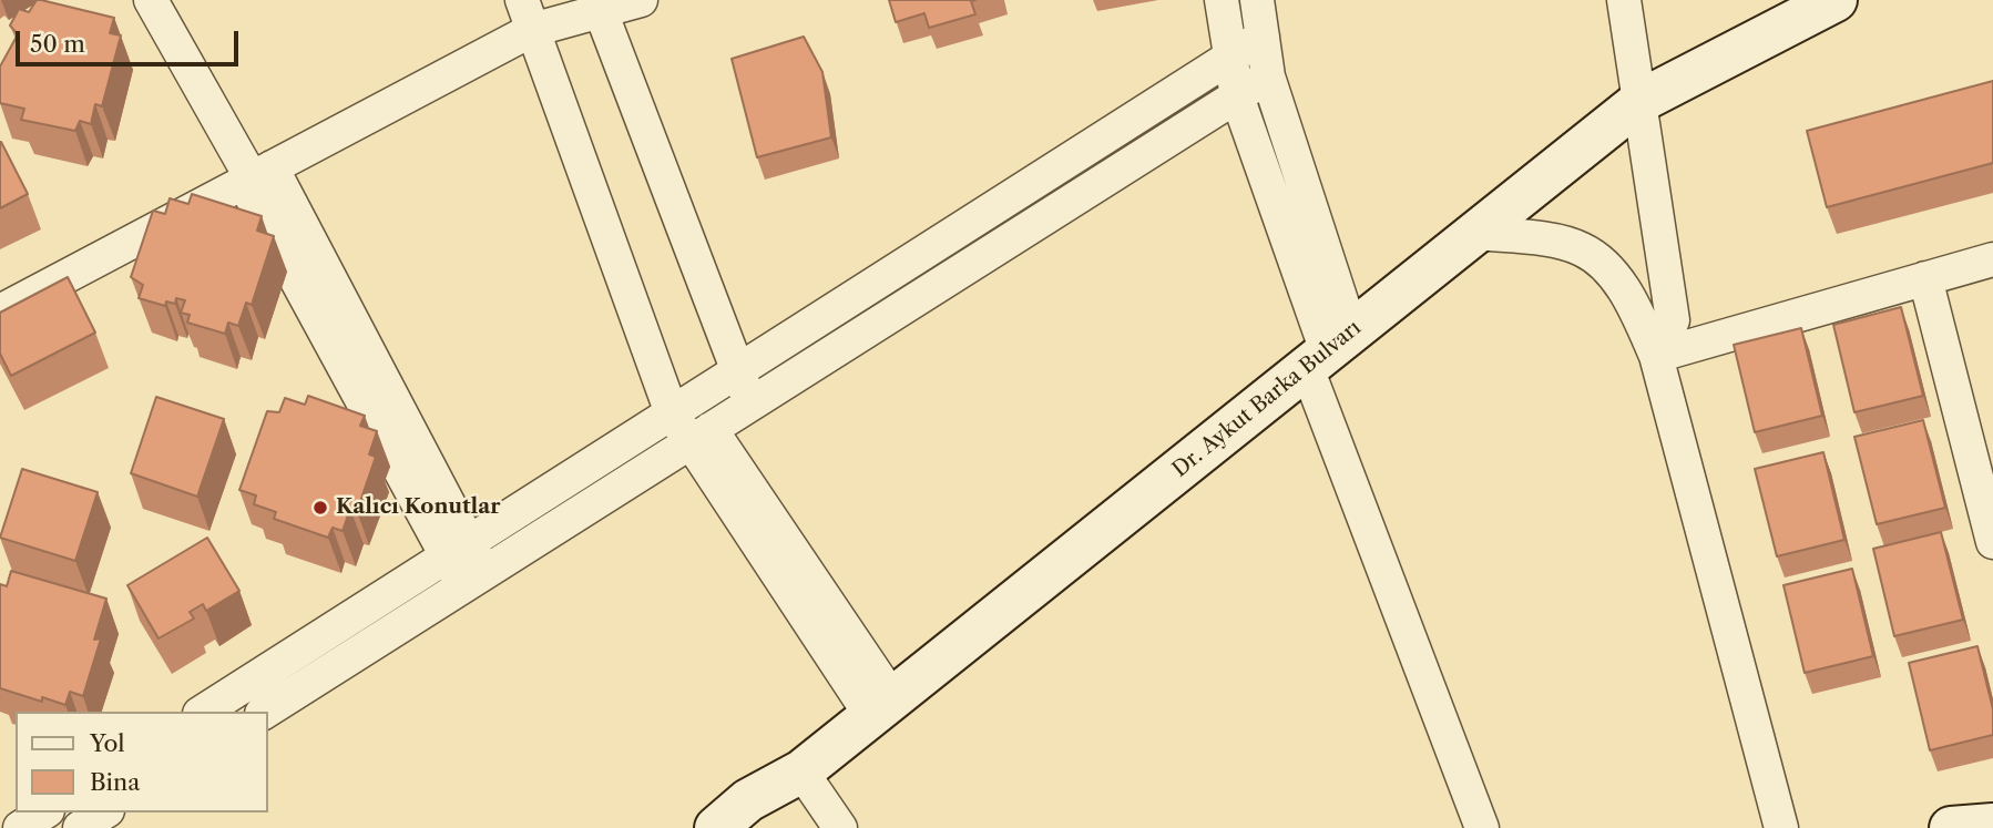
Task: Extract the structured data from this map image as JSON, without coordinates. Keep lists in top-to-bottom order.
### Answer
{
  "streets": {
    "main road": ["Dr. Aykut Barka Bulvarı"]
  },
  "places": ["Kalıcı Konutlar"],
  "legend": ["Yol", "Bina"],
  "scale_bar": "50 m"
}
